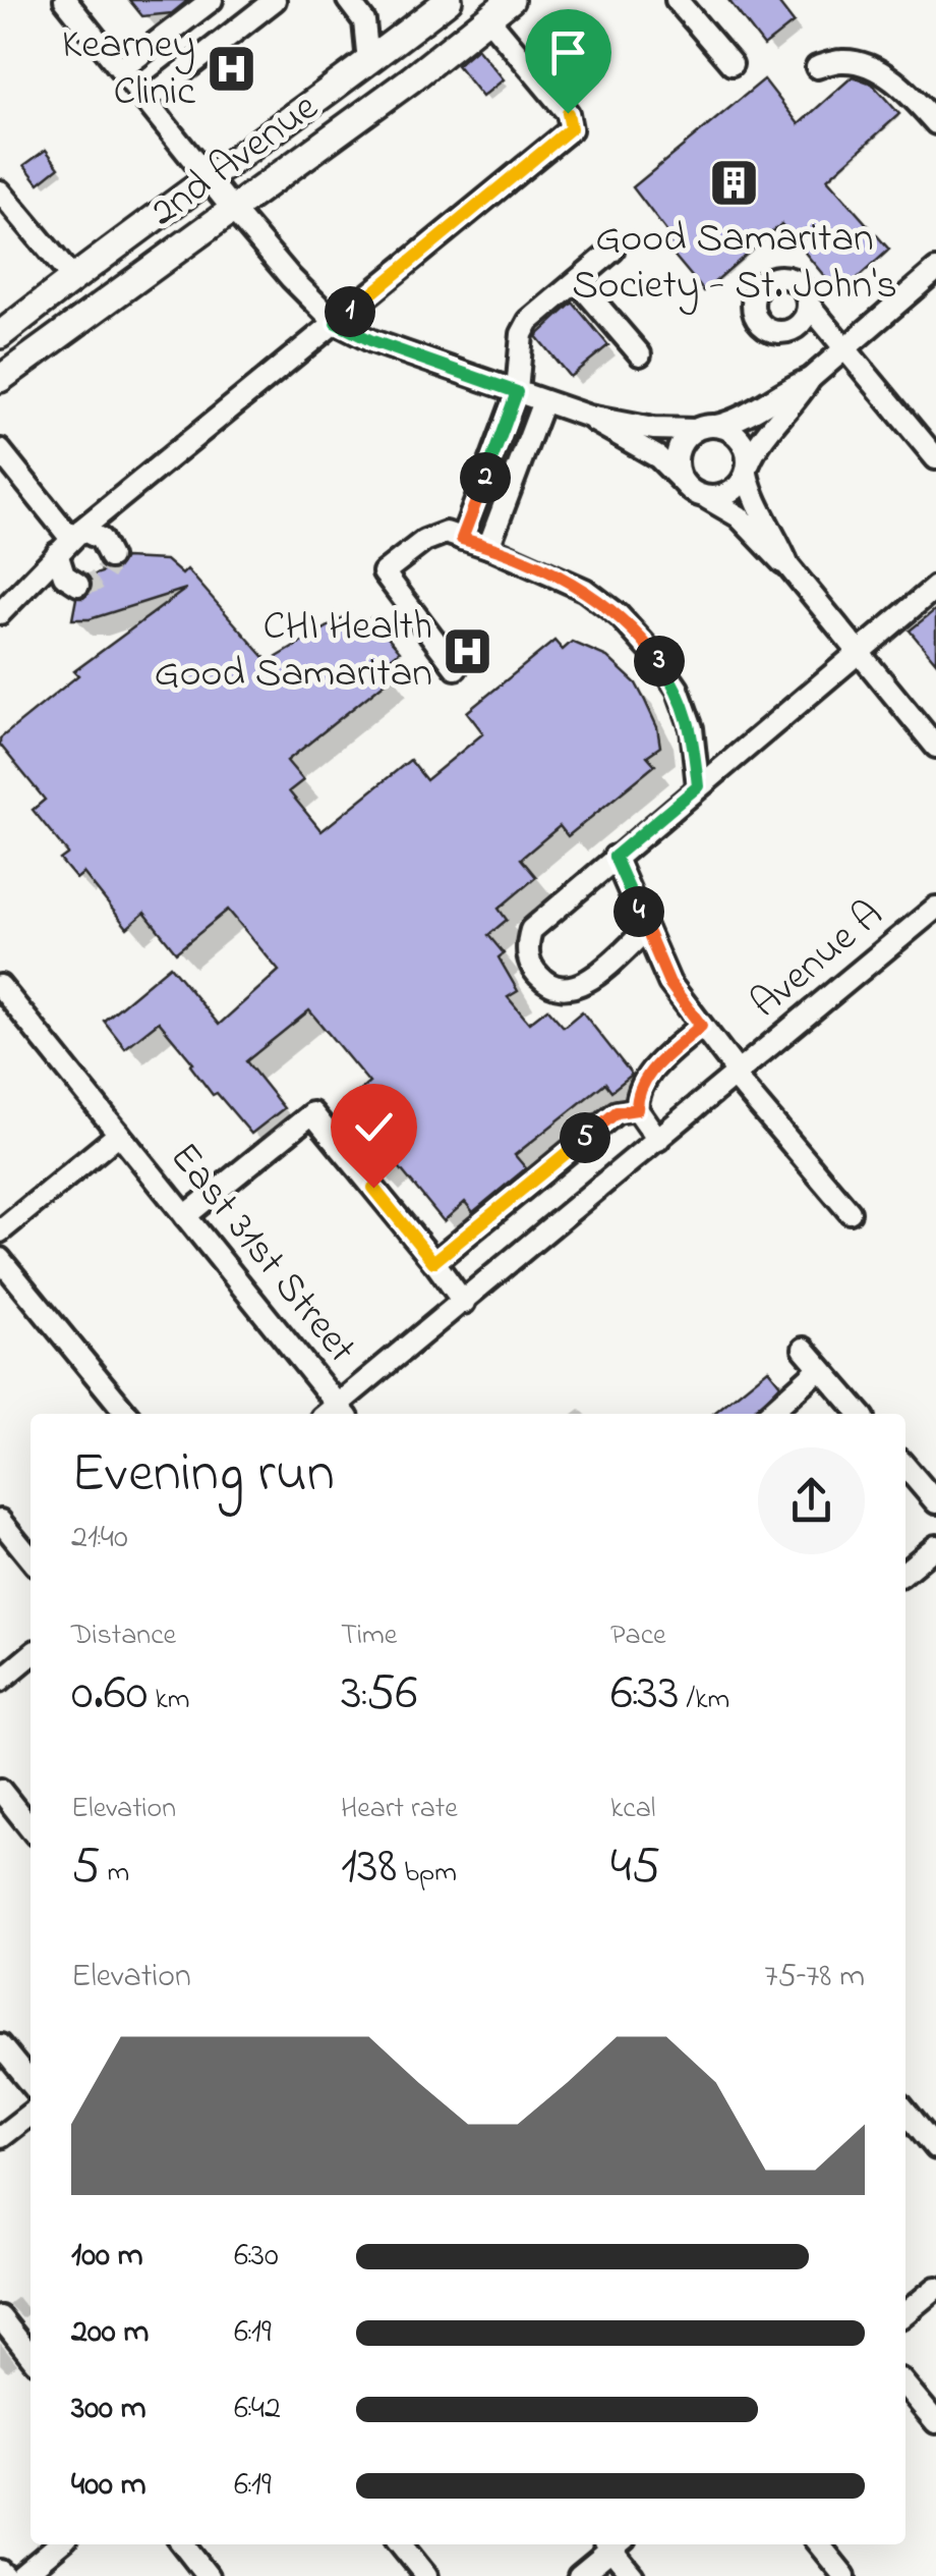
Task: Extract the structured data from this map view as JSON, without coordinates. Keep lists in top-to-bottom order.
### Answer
{
  "streets": {
    "main road": ["2nd Avenue"],
    "street": ["Avenue A", "East 31st Street"]
  },
  "crossings": [
    ["Avenue A", "East 31st Street"]
  ],
  "places": {
    "hospital": ["Kearney Clinic", "CHI Health Good Samaritan"],
    "building": ["Good Samaritan Society - St. John's"]
  },
  "page": {
    "pins": [
      "1",
      "2",
      "3",
      "4",
      "5"
    ],
    "heading": ["Evening run", "21:40"],
    "stats": [
      ["Distance", "0.60 km"],
      ["Time", "3:56"],
      ["Pace", "6:33 /km"],
      ["Elevation", "5 m"],
      ["Heart rate", "138 bpm"],
      ["kcal", "45"]
    ],
    "chart": ["Elevation", "75–78 m"],
    "list": [
      {
        "name": "100 m",
        "note": "6:30"
      },
      {
        "name": "200 m",
        "note": "6:19"
      },
      {
        "name": "300 m",
        "note": "6:42"
      },
      {
        "name": "400 m",
        "note": "6:19"
      }
    ]
  }
}
